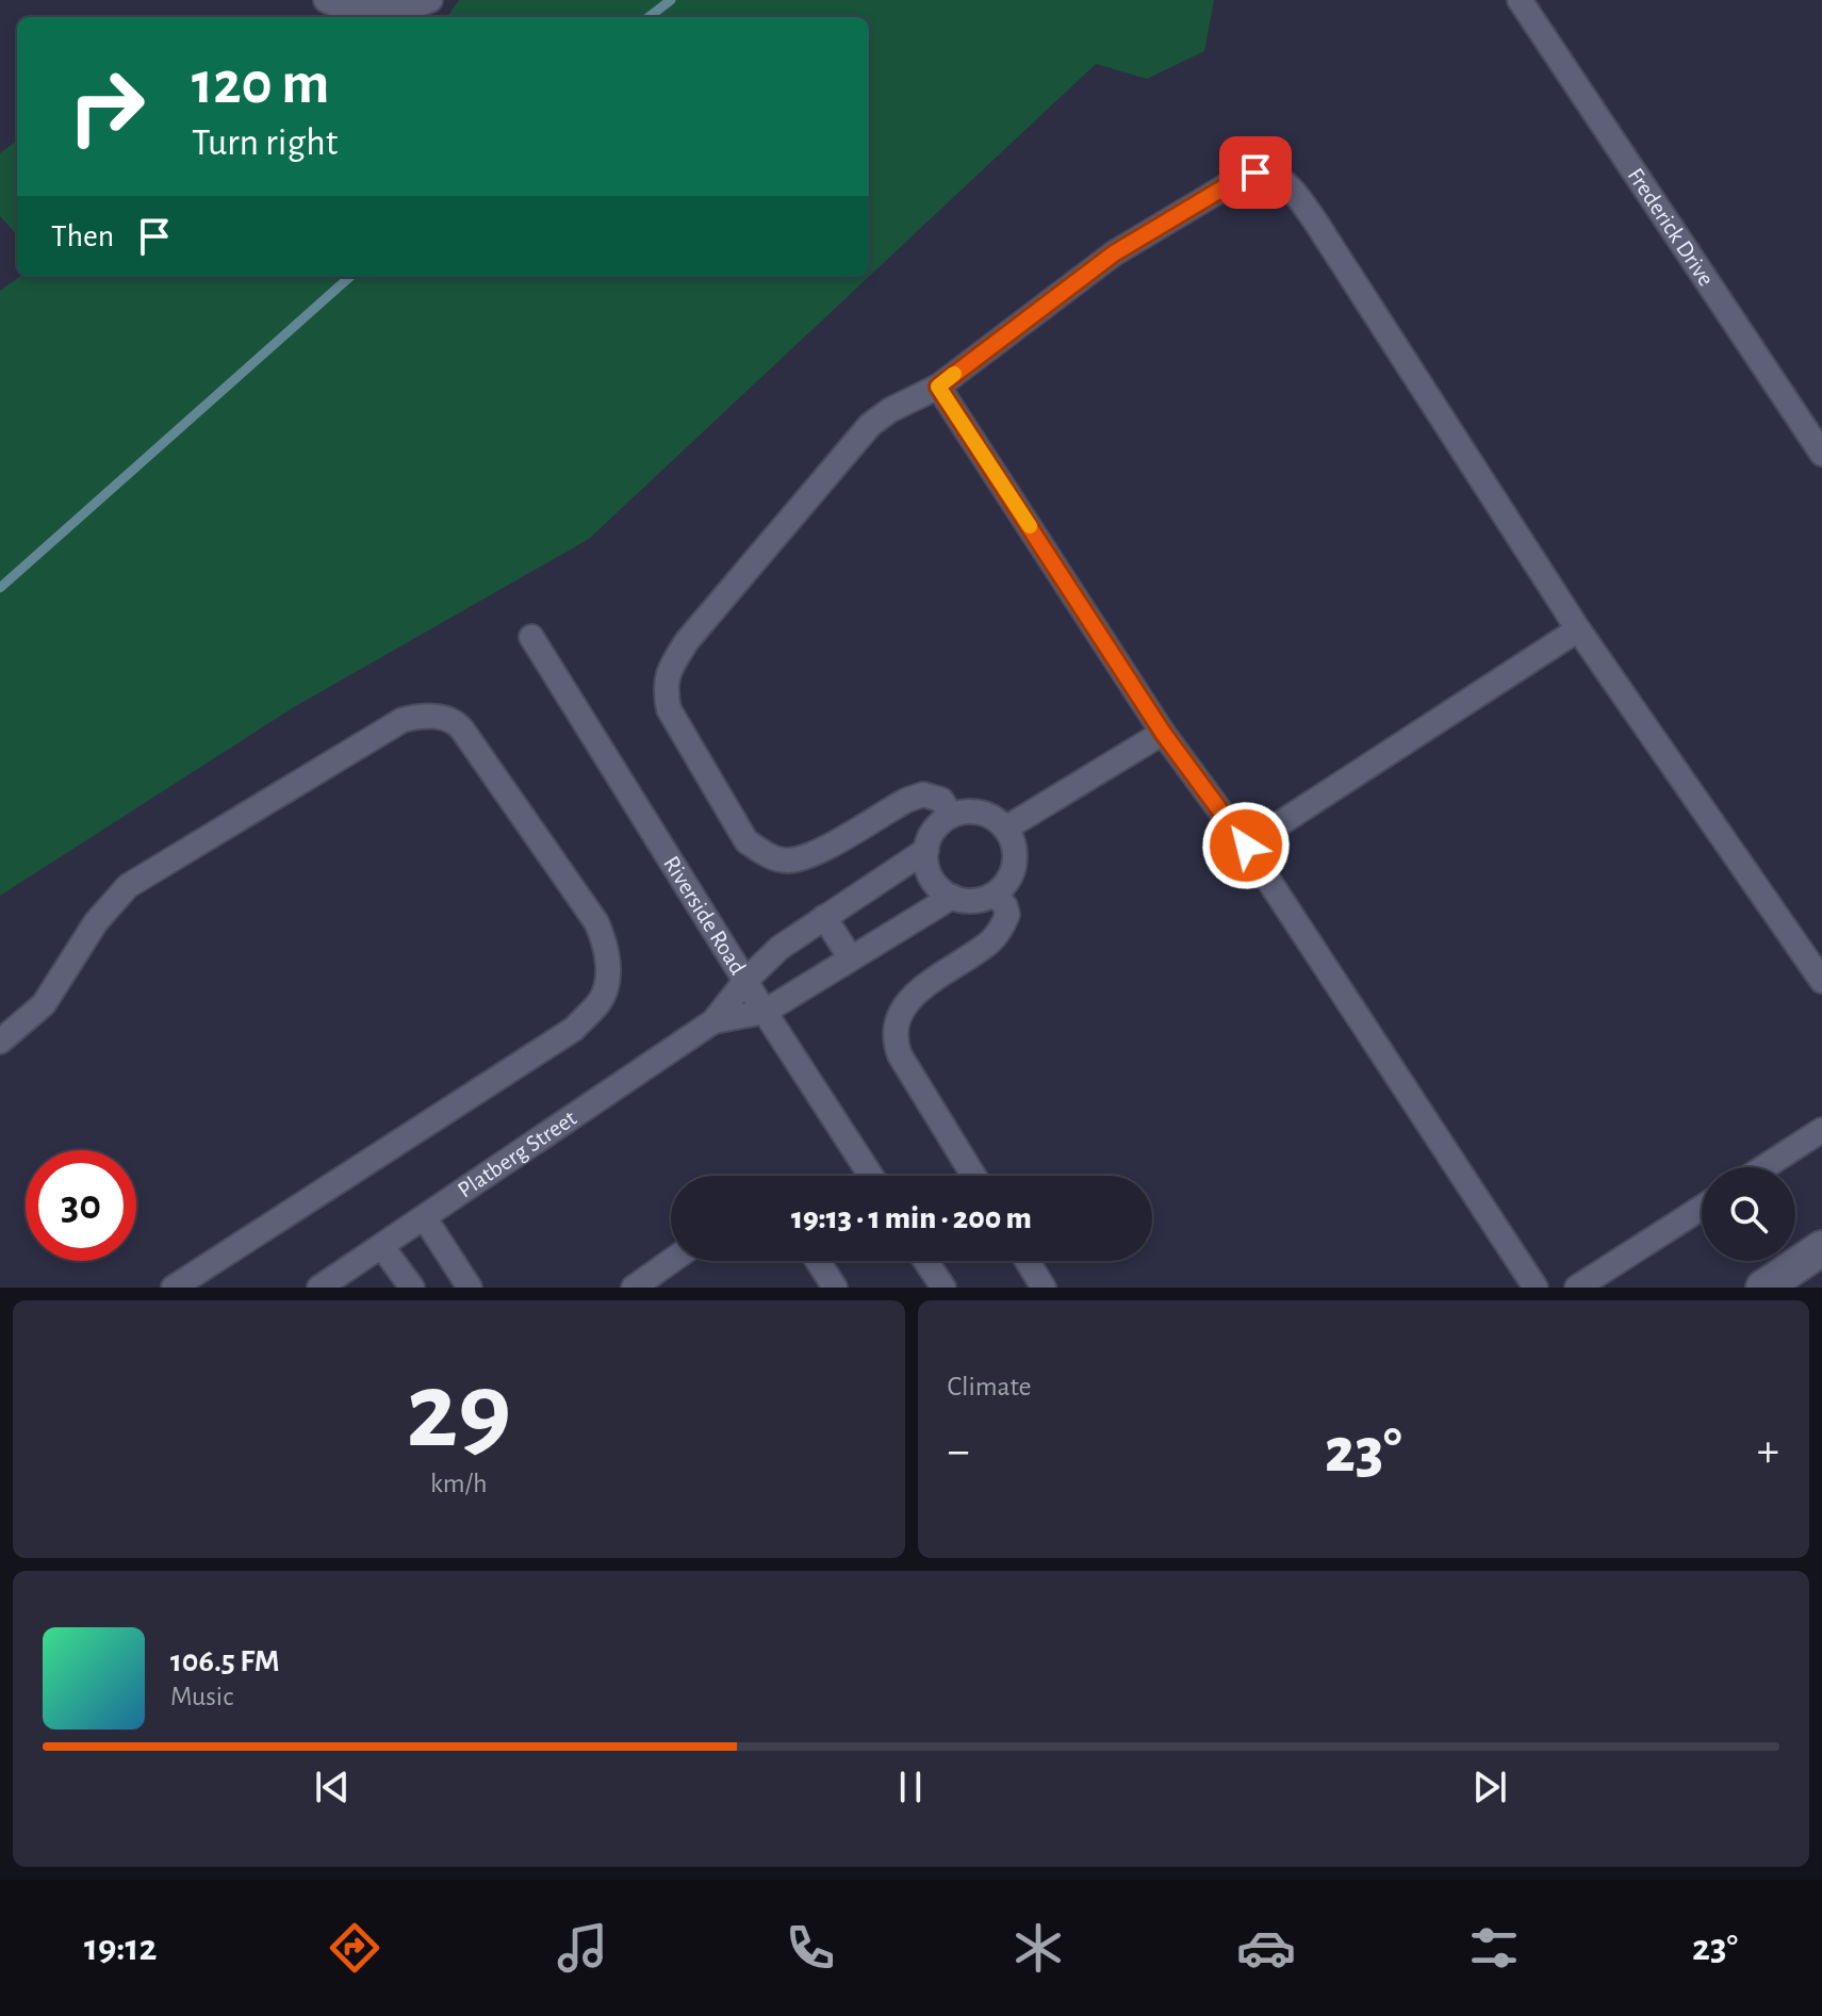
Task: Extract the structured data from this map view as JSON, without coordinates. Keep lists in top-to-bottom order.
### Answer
{
  "streets": {
    "street": ["Frederick Drive", "Riverside Road", "Platberg Street"]
  },
  "crossings": [
    ["Riverside Road", "Platberg Street"]
  ],
  "page": {
    "turn": ["120 m", "Turn right"],
    "then": "Then",
    "limit": "30",
    "trip": "19:13 · 1 min · 200 m",
    "tile": [
      ["29", "km/h"],
      "Climate"
    ],
    "heat": ["−", "23°", "+"],
    "song": ["106.5 FM", "Music"],
    "tabs": ["19:12", "23°"]
  }
}
